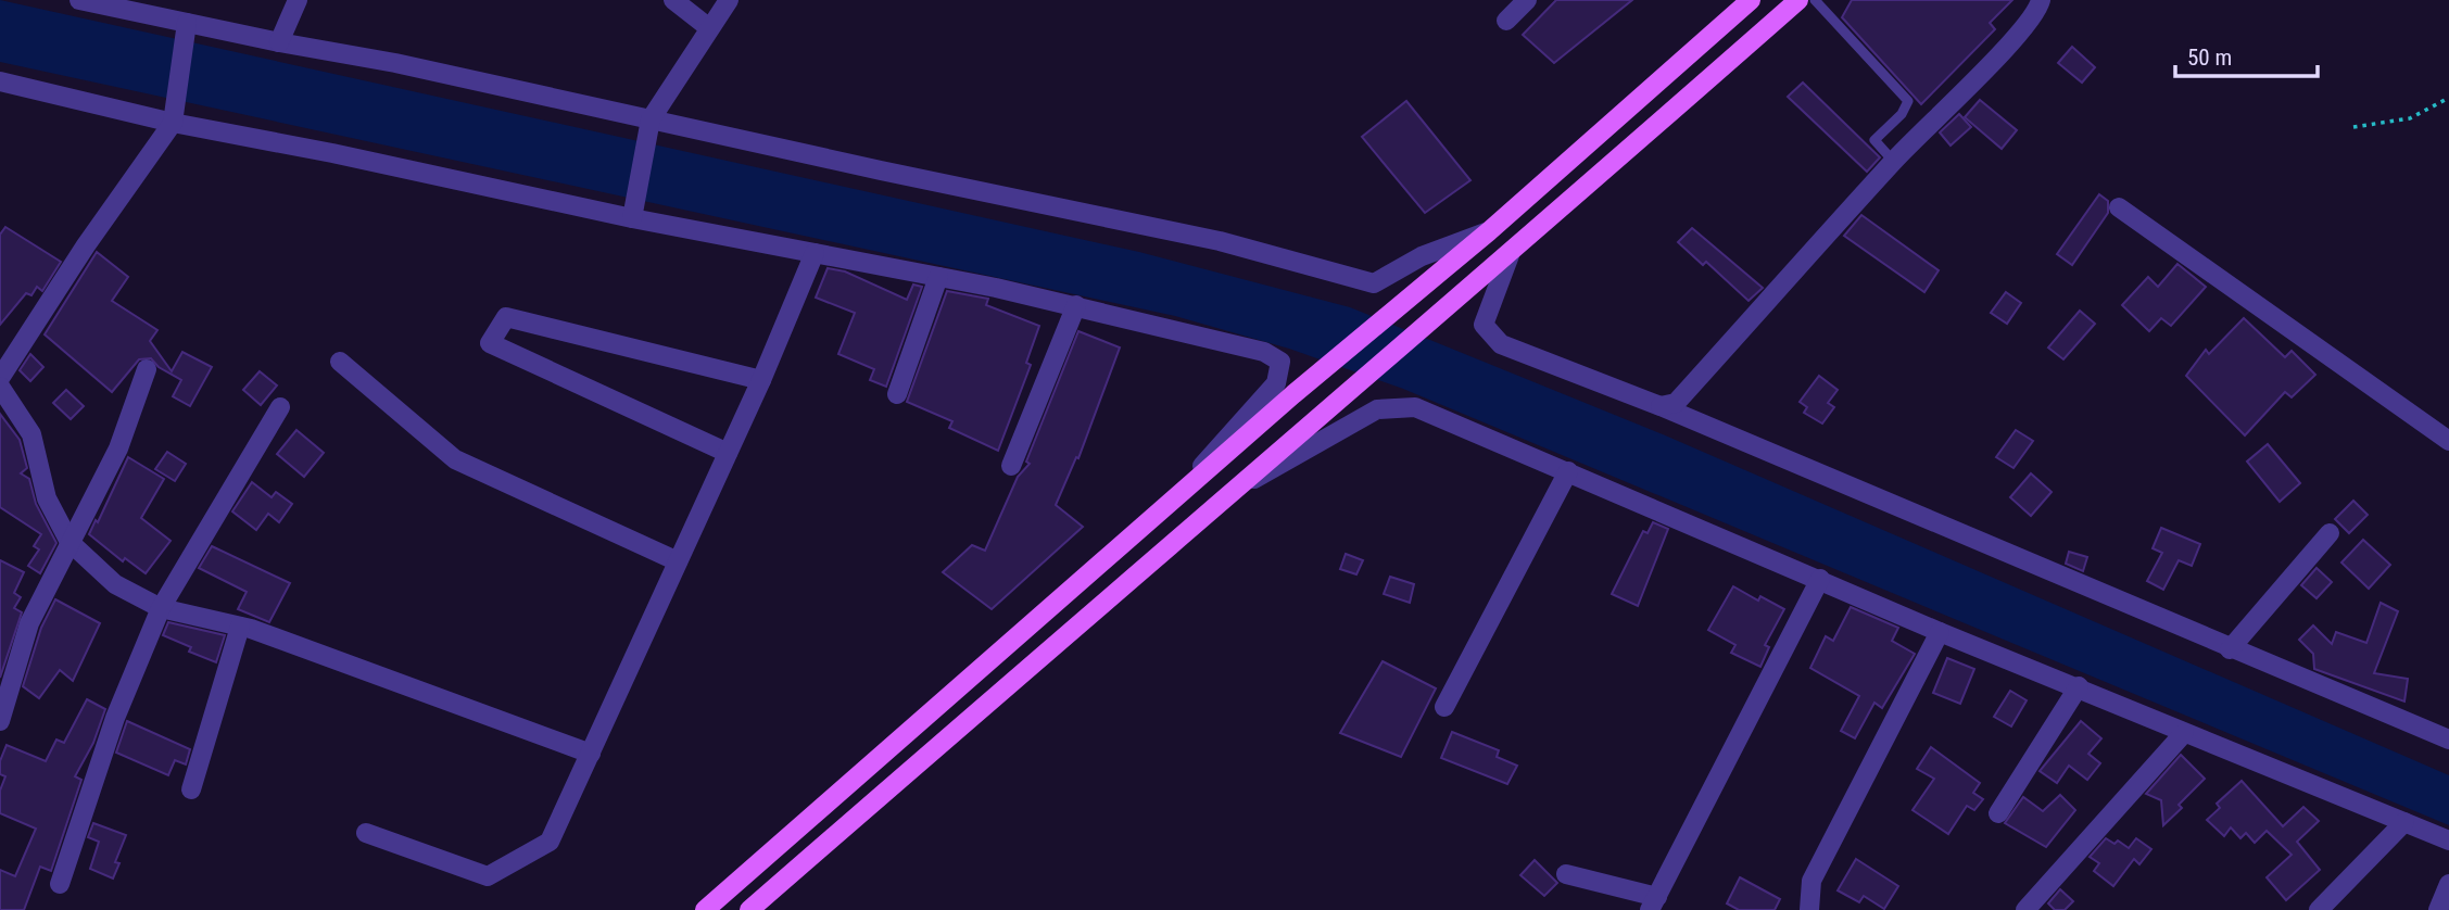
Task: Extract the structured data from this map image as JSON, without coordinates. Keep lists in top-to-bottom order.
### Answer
{
  "scale_bar": "50 m"
}
